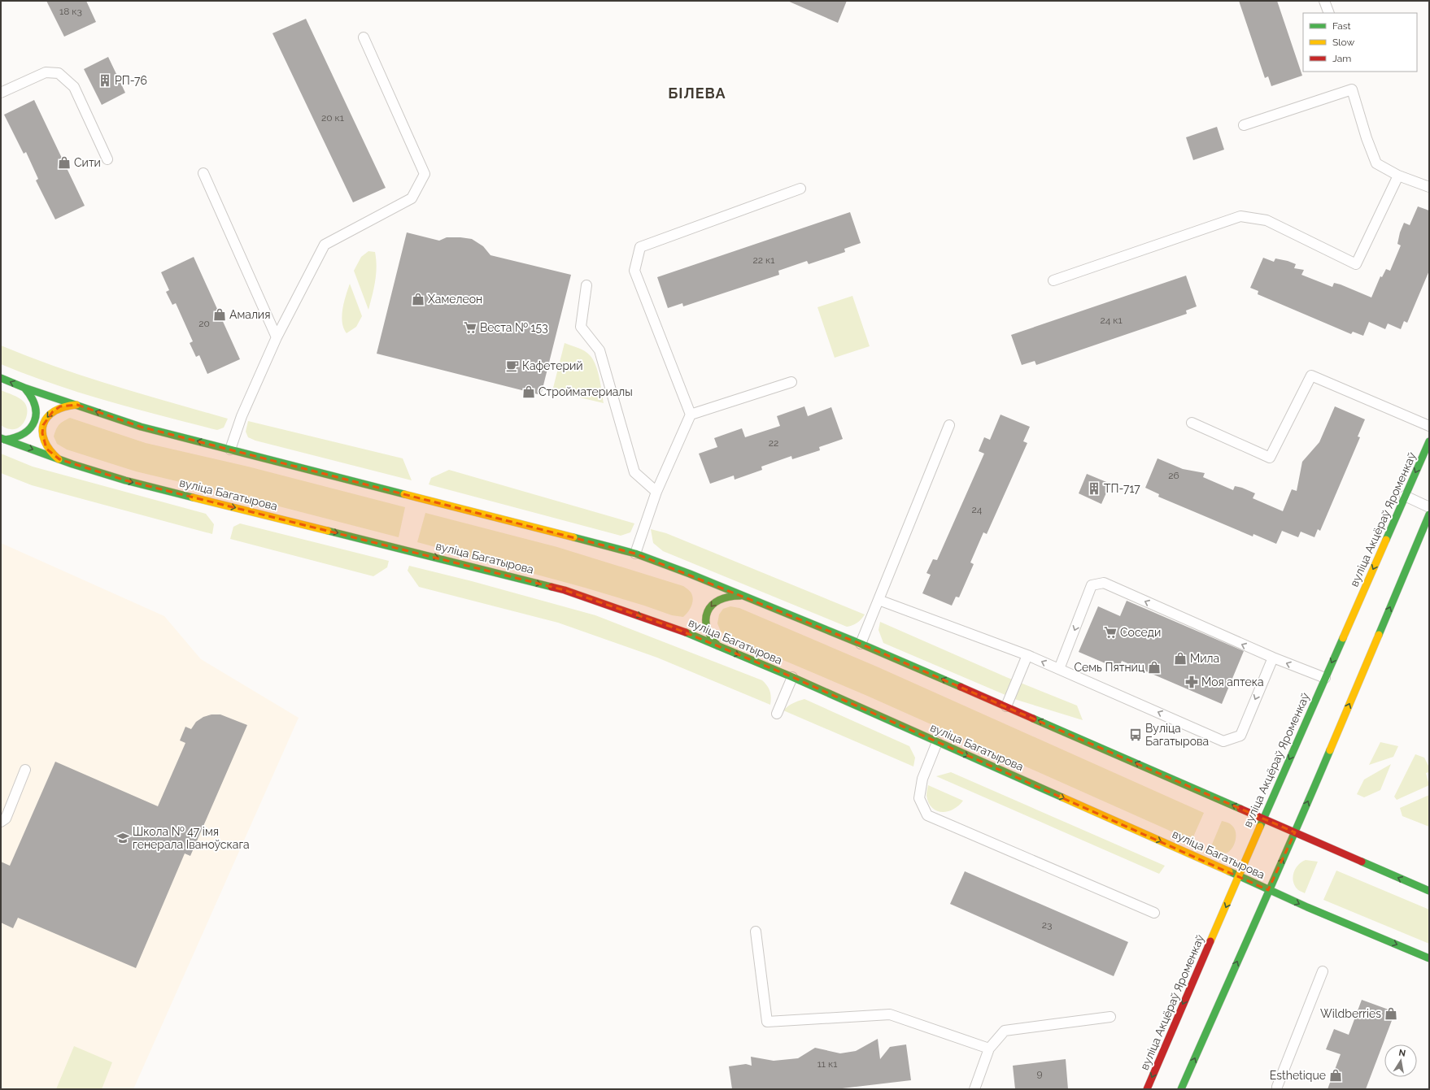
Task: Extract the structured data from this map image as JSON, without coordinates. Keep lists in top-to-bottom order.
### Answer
{
  "streets": {
    "street": ["вуліца Багатырова", "вуліца Акцёраў Яроменкаў"]
  },
  "crossings": [
    ["вуліца Багатырова", "вуліца Акцёраў Яроменкаў"]
  ],
  "districts": ["БІЛЕВА"],
  "places": {
    "building": ["РП-76", "ТП-717"],
    "shop": [
      "Сити",
      "Хамелеон",
      "Амалия",
      "Стройматериалы",
      "Мила",
      "Семь Пятниц",
      "Wildberries",
      "Esthetique"
    ],
    "supermarket": ["Веста № 153", "Соседи"],
    "cafe": ["Кафетерий"],
    "pharmacy": ["Моя аптека"],
    "bus stop": ["Вуліца Багатырова"],
    "school or university": ["Школа № 47 імя генерала Іваноўскага"]
  },
  "house_numbers": [
    "18 к3",
    "20 к1",
    "22 к1",
    "24 к1",
    "20",
    "22",
    "26",
    "24",
    "23",
    "11 к1",
    "9"
  ],
  "legend": ["Fast", "Slow", "Jam"],
  "north": "top"
}
